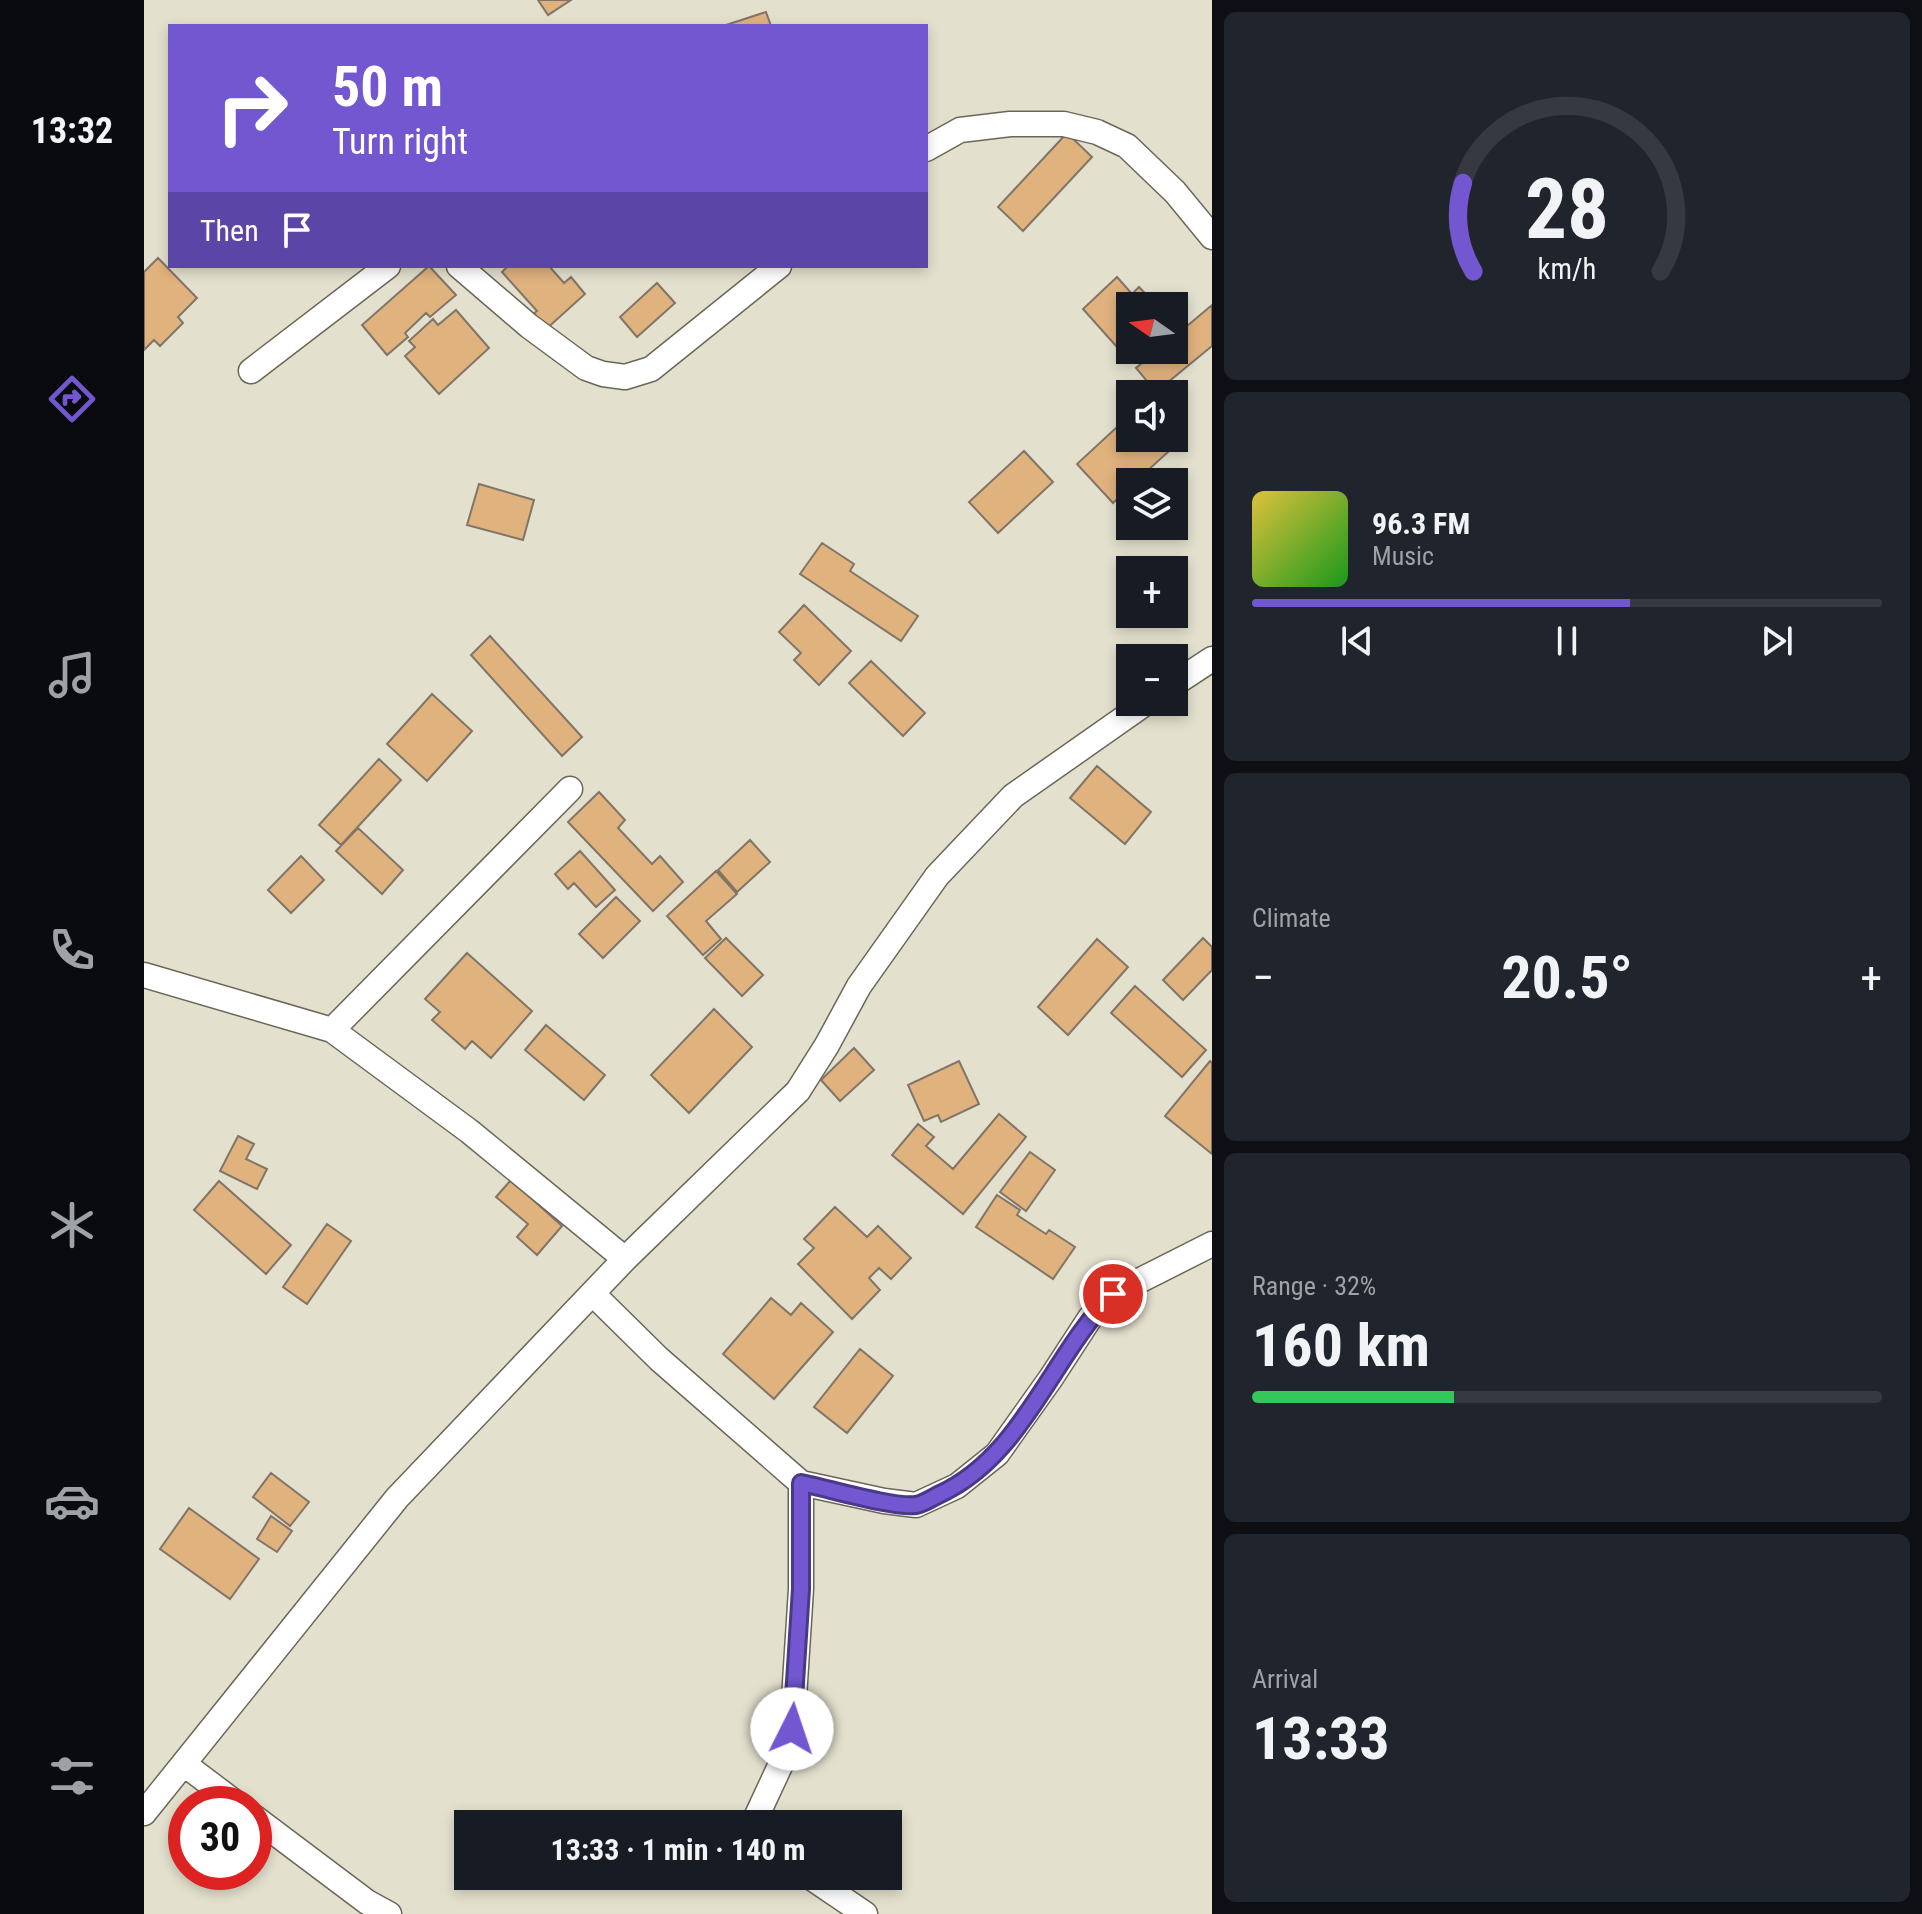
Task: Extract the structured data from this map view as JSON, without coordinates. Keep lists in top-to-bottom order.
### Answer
{
  "north": "left",
  "page": {
    "tabs": "13:32",
    "turn": ["50 m", "Turn right"],
    "then": "Then",
    "map_buttons": ["+", "−"],
    "song": ["96.3 FM", "Music"],
    "tile": [
      "Climate",
      ["Range · 32%", "160 km"],
      ["Arrival", "13:33"]
    ],
    "heat": ["−", "20.5°", "+"],
    "limit": "30",
    "trip": "13:33 · 1 min · 140 m",
    "gauge": ["28", "km/h"]
  }
}
